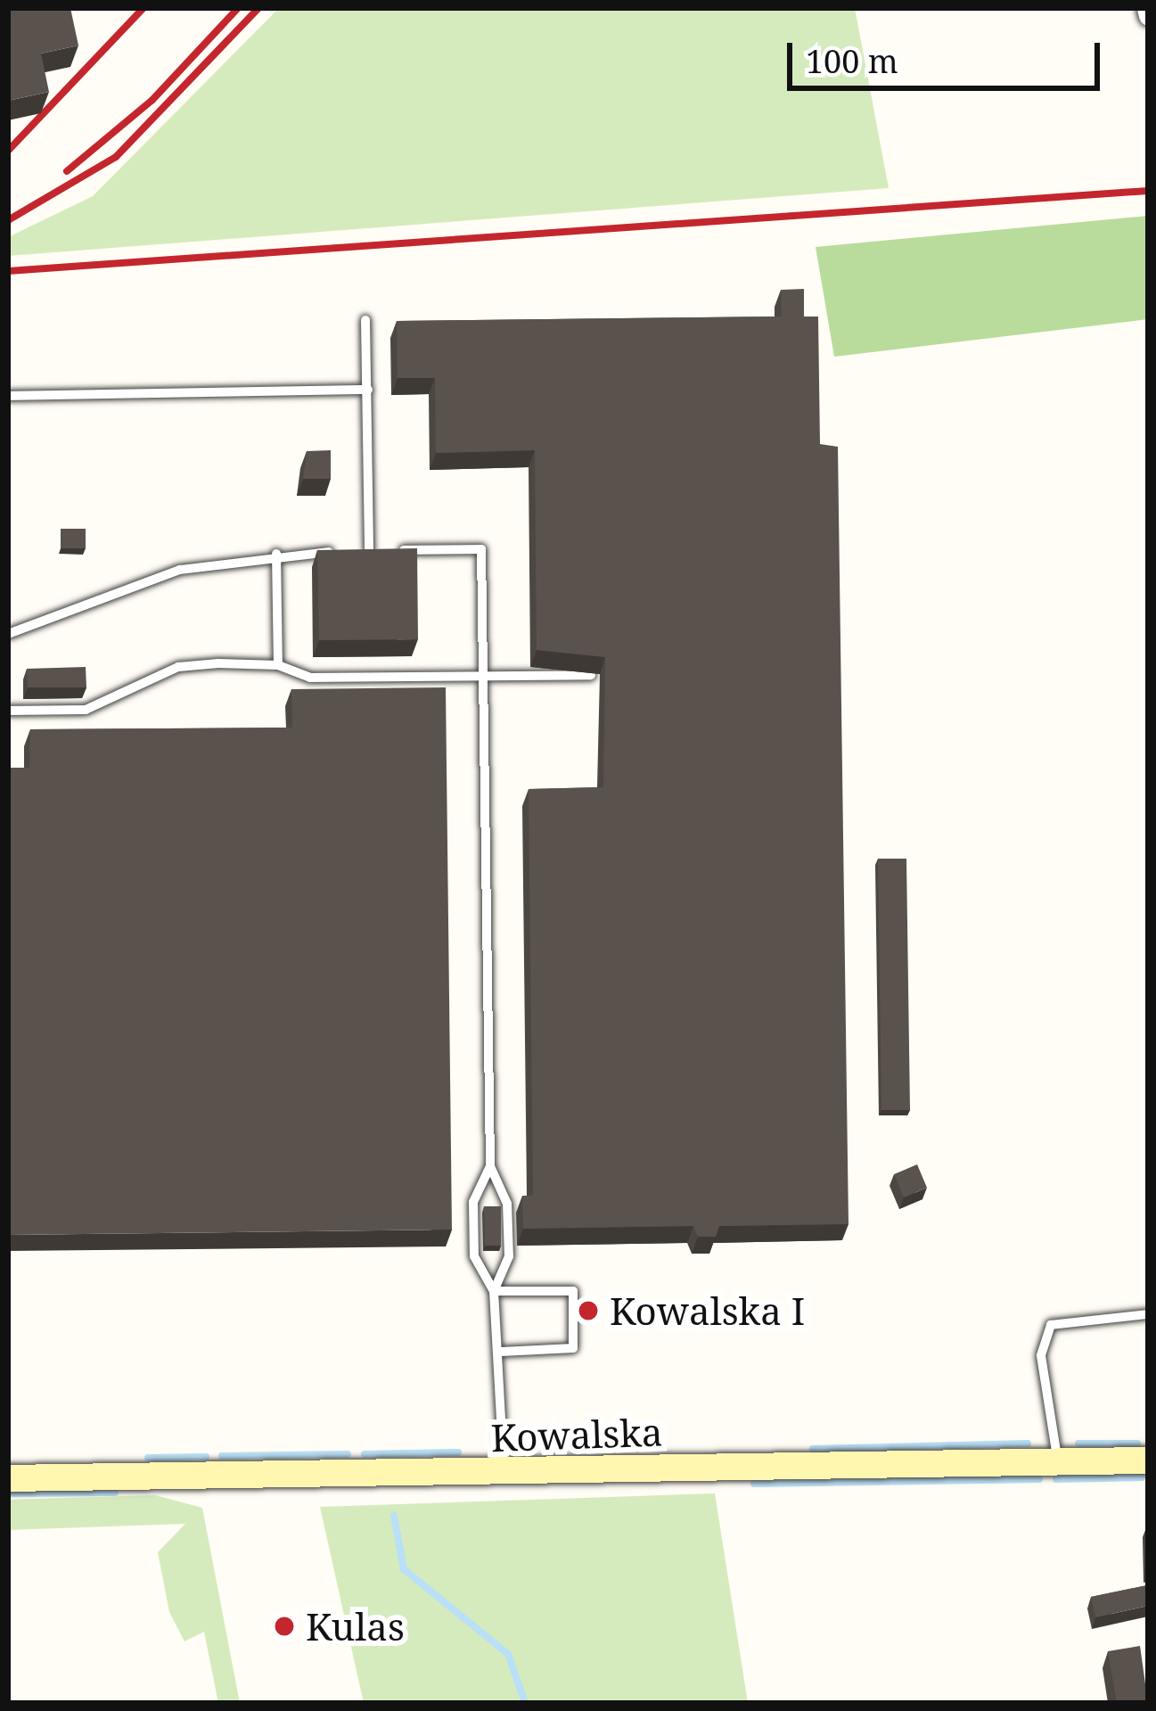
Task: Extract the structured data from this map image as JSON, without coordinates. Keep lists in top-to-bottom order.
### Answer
{
  "streets": {
    "street": ["Kowalska"]
  },
  "places": ["Kowalska I", "Kulas"],
  "scale_bar": "100 m"
}
